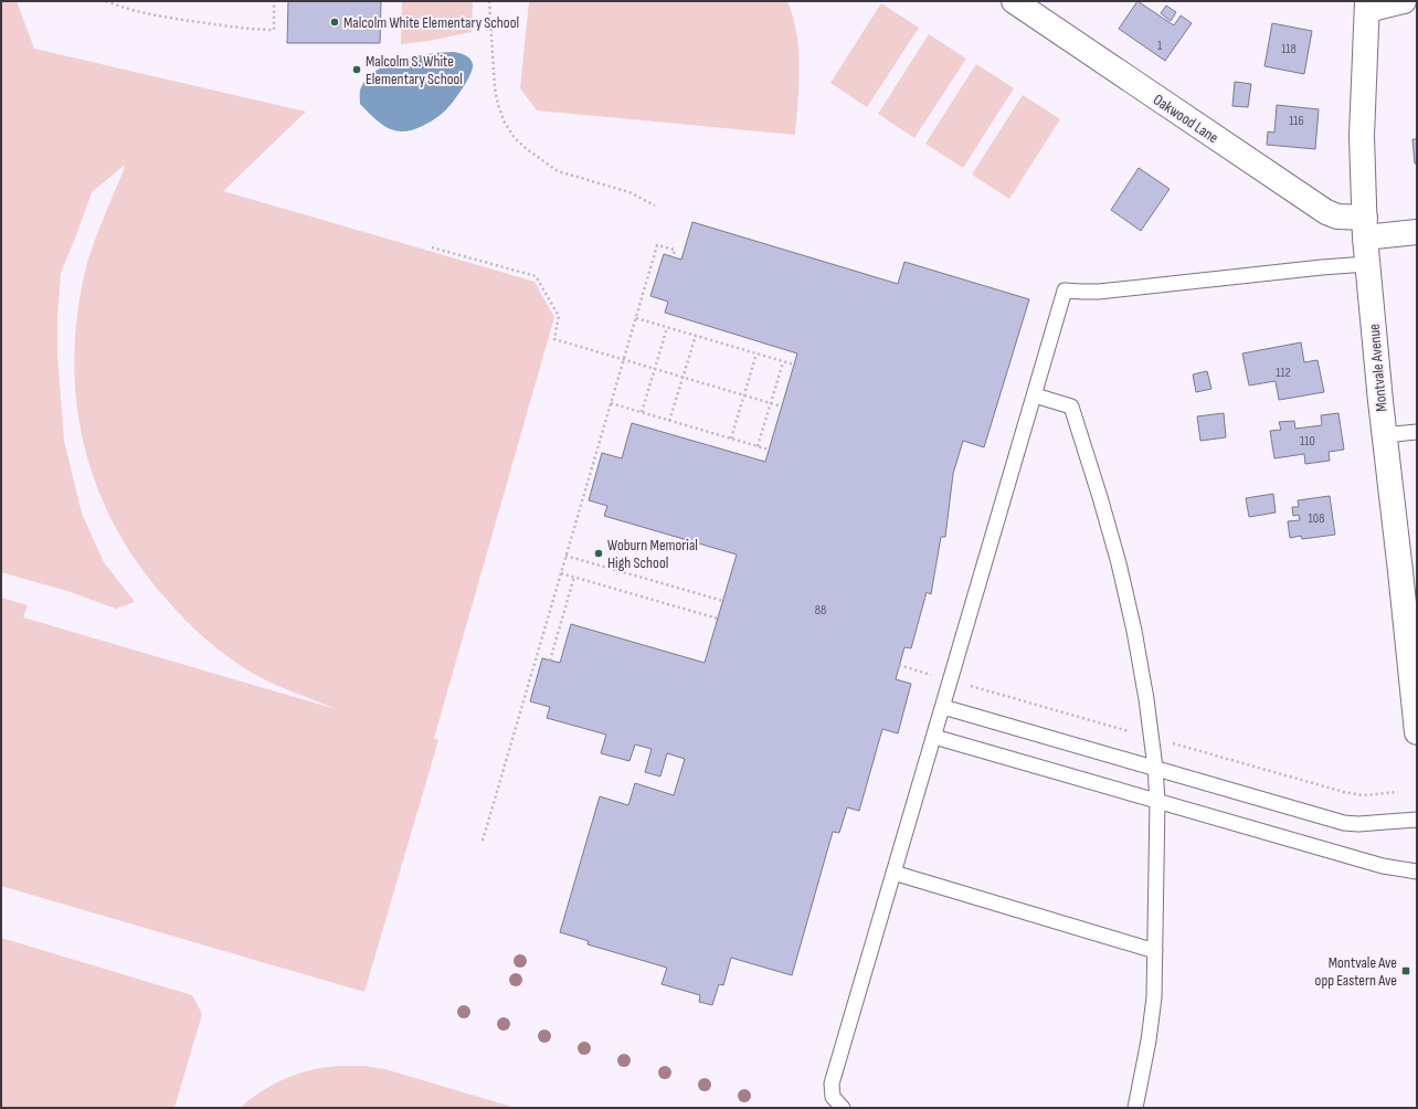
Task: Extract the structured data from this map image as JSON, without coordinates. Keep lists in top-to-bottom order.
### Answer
{
  "streets": {
    "main road": ["Oakwood Lane", "Montvale Avenue"]
  },
  "crossings": [
    ["Oakwood Lane", "Montvale Avenue"]
  ],
  "places": {
    "other": ["Malcolm White Elementary School", "Malcolm S. White Elementary School", "Woburn Memorial High School"],
    "transit": ["Montvale Ave opp Eastern Ave"]
  },
  "house_numbers": [
    "1",
    "118",
    "116",
    "112",
    "110",
    "108",
    "88"
  ]
}
